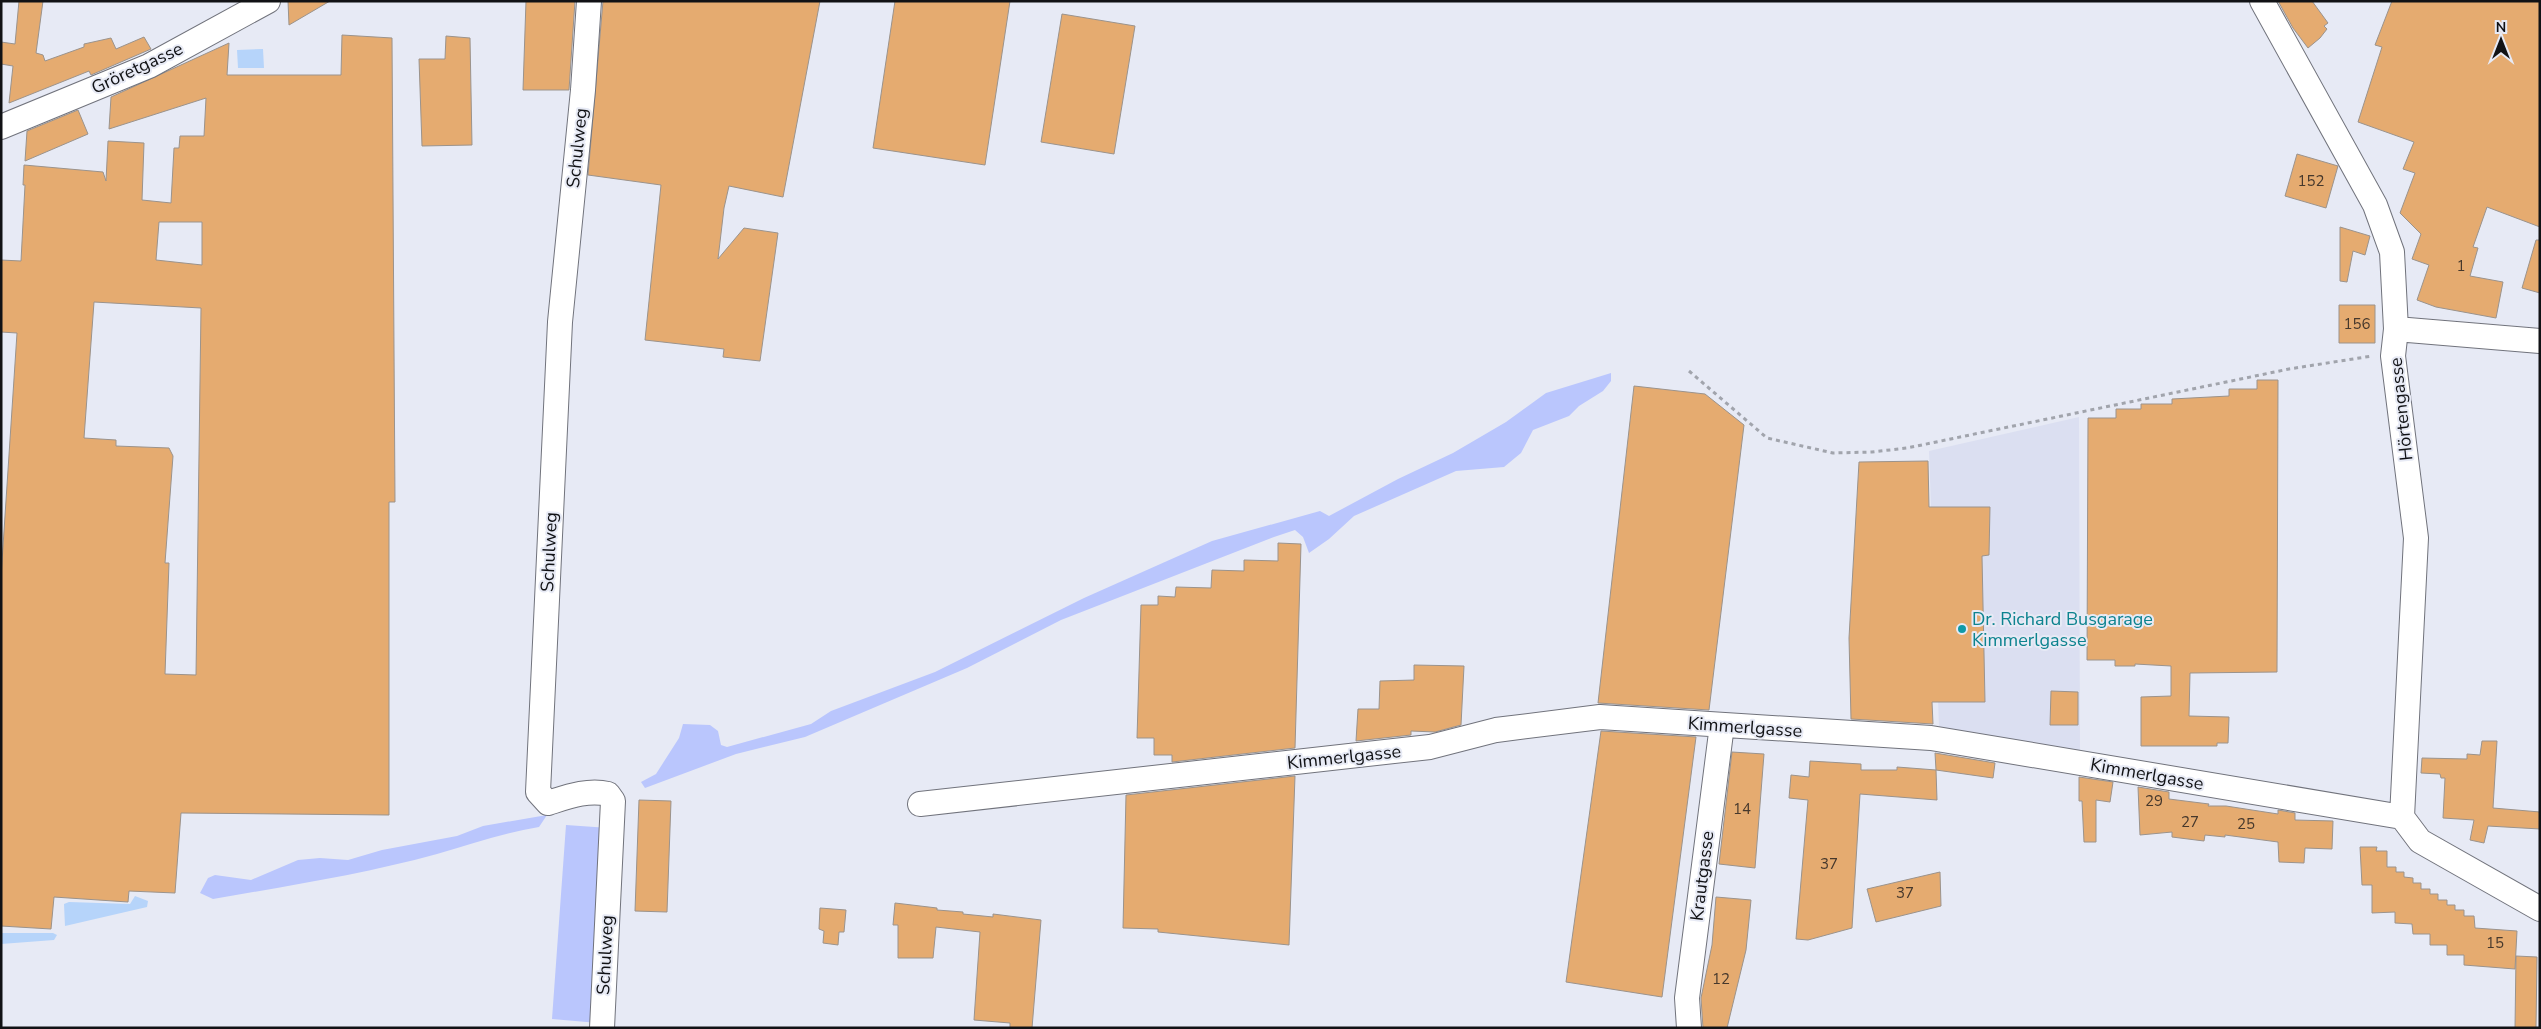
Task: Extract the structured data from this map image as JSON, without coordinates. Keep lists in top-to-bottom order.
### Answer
{
  "streets": {
    "street": [
      "Gröretgasse",
      "Schulweg",
      "Hörtengasse",
      "Kimmerlgasse",
      "Krautgasse"
    ]
  },
  "crossings": [
    ["Hörtengasse", "Kimmerlgasse"],
    ["Kimmerlgasse", "Krautgasse"]
  ],
  "places": ["Dr. Richard Busgarage Kimmerlgasse"],
  "house_numbers": [
    "152",
    "1",
    "156",
    "29",
    "14",
    "27",
    "25",
    "37",
    "37",
    "15",
    "12"
  ],
  "north": "top"
}
